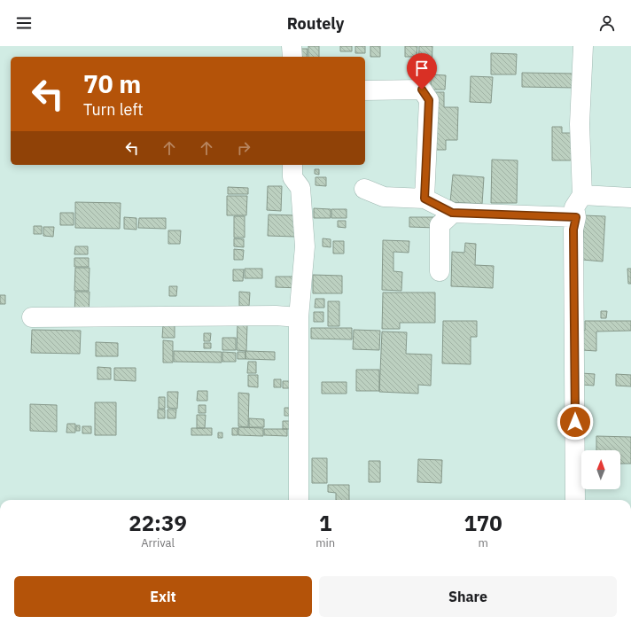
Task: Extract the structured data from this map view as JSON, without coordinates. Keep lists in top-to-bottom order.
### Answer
{
  "north": "top",
  "page": {
    "header": "Routely",
    "turn": ["70 m", "Turn left"],
    "eta": [
      "22:39",
      "Arrival",
      "1",
      "min",
      "170",
      "m"
    ],
    "buttons": ["Exit", "Share"]
  }
}
